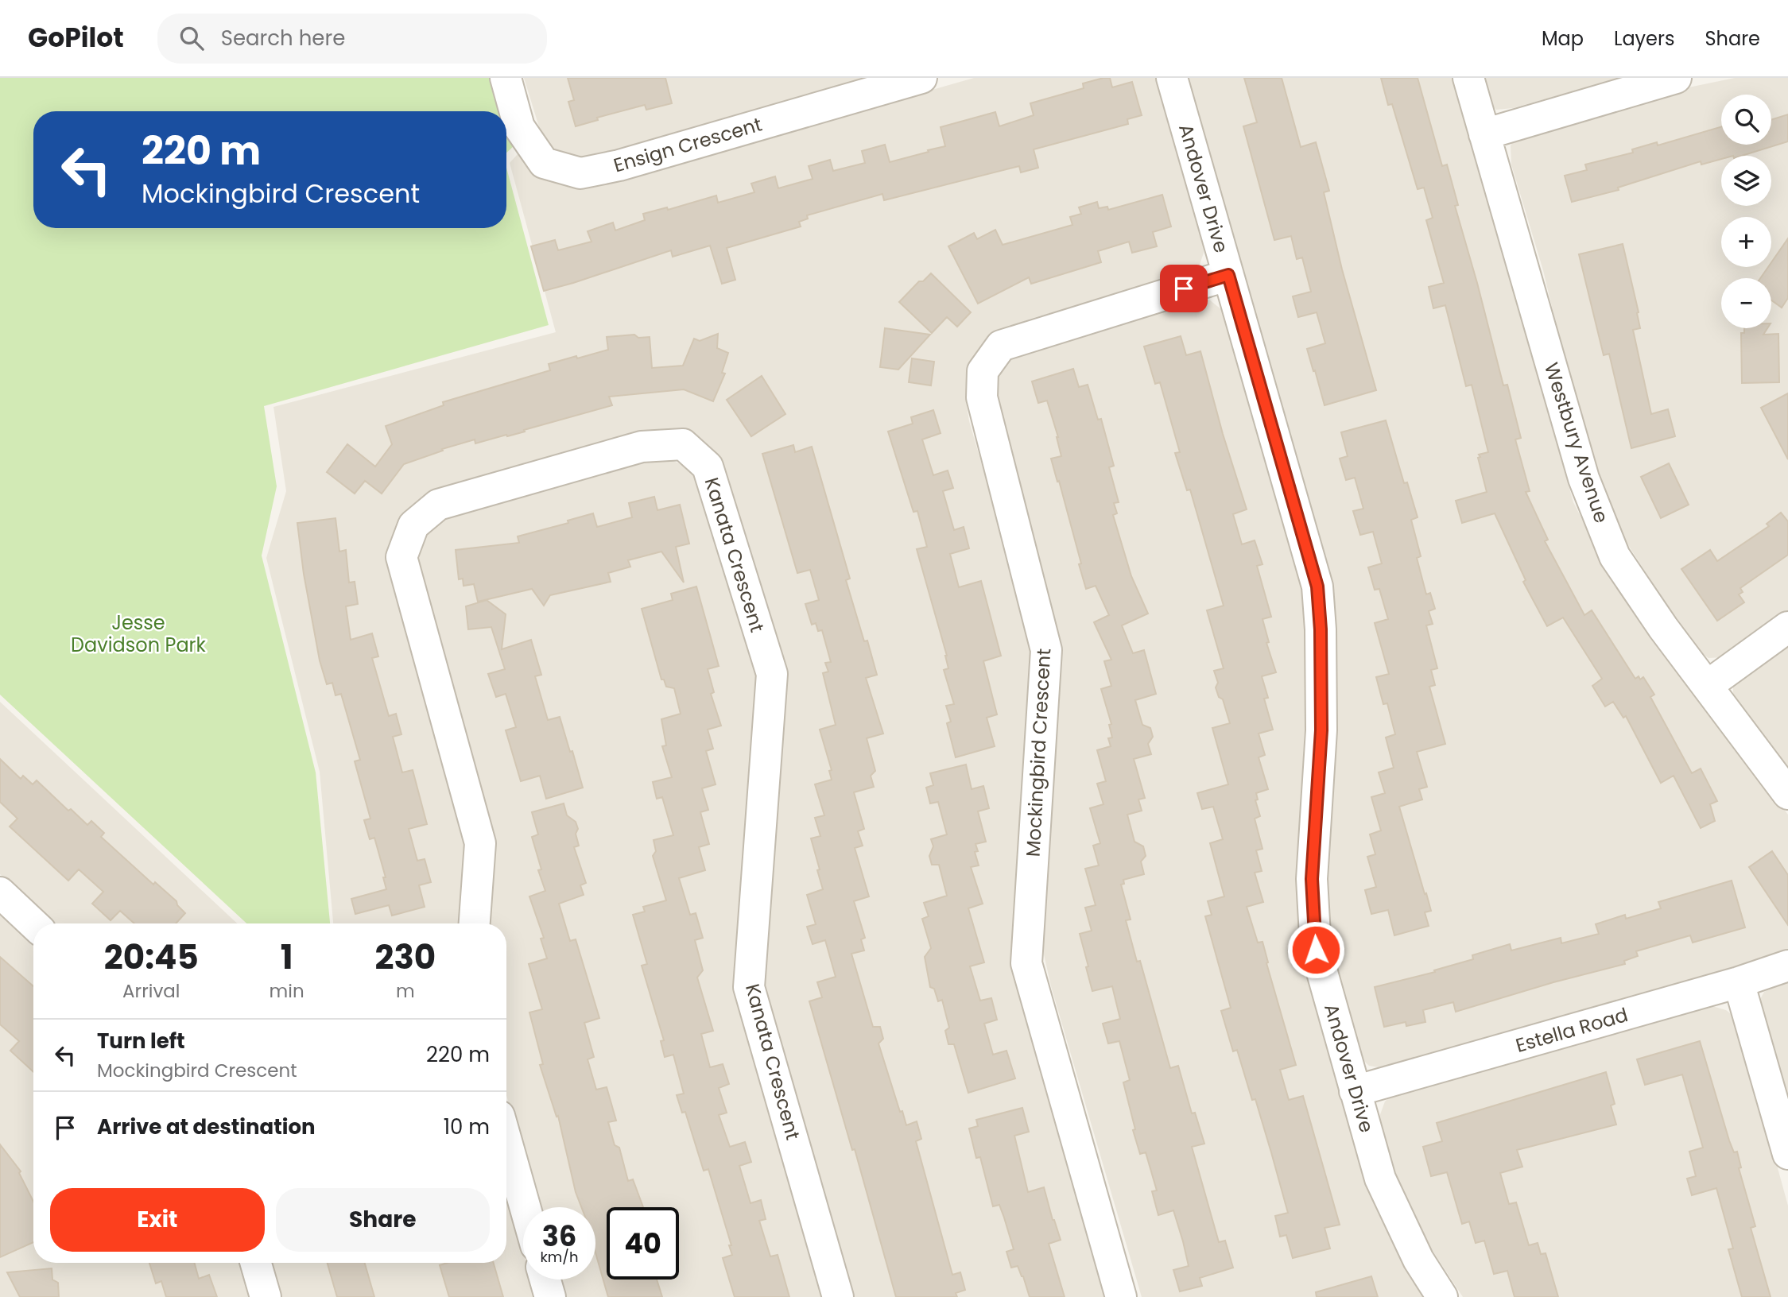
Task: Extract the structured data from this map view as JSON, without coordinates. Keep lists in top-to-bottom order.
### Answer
{
  "streets": {
    "street": [
      "Ensign Crescent",
      "Andover Drive",
      "Westbury Avenue",
      "Kanata Crescent",
      "Mockingbird Crescent",
      "Estella Road"
    ]
  },
  "crossings": [
    ["Andover Drive", "Mockingbird Crescent"],
    ["Andover Drive", "Estella Road"]
  ],
  "parks": ["Jesse Davidson Park"],
  "page": {
    "header": "GoPilot",
    "search": "Search here",
    "nav": ["Map", "Layers", "Share"],
    "map_buttons": ["+", "−"],
    "turn": ["220 m", "Mockingbird Crescent"],
    "eta": [
      "20:45",
      "Arrival",
      "1",
      "min",
      "230",
      "m"
    ],
    "list": [
      {
        "name": "Turn left",
        "note": "Mockingbird Crescent",
        "value": "220 m"
      },
      {
        "name": "Arrive at destination",
        "value": "10 m"
      }
    ],
    "buttons": ["Exit", "Share"],
    "speed": "36 km/h",
    "limit": "40"
  }
}
